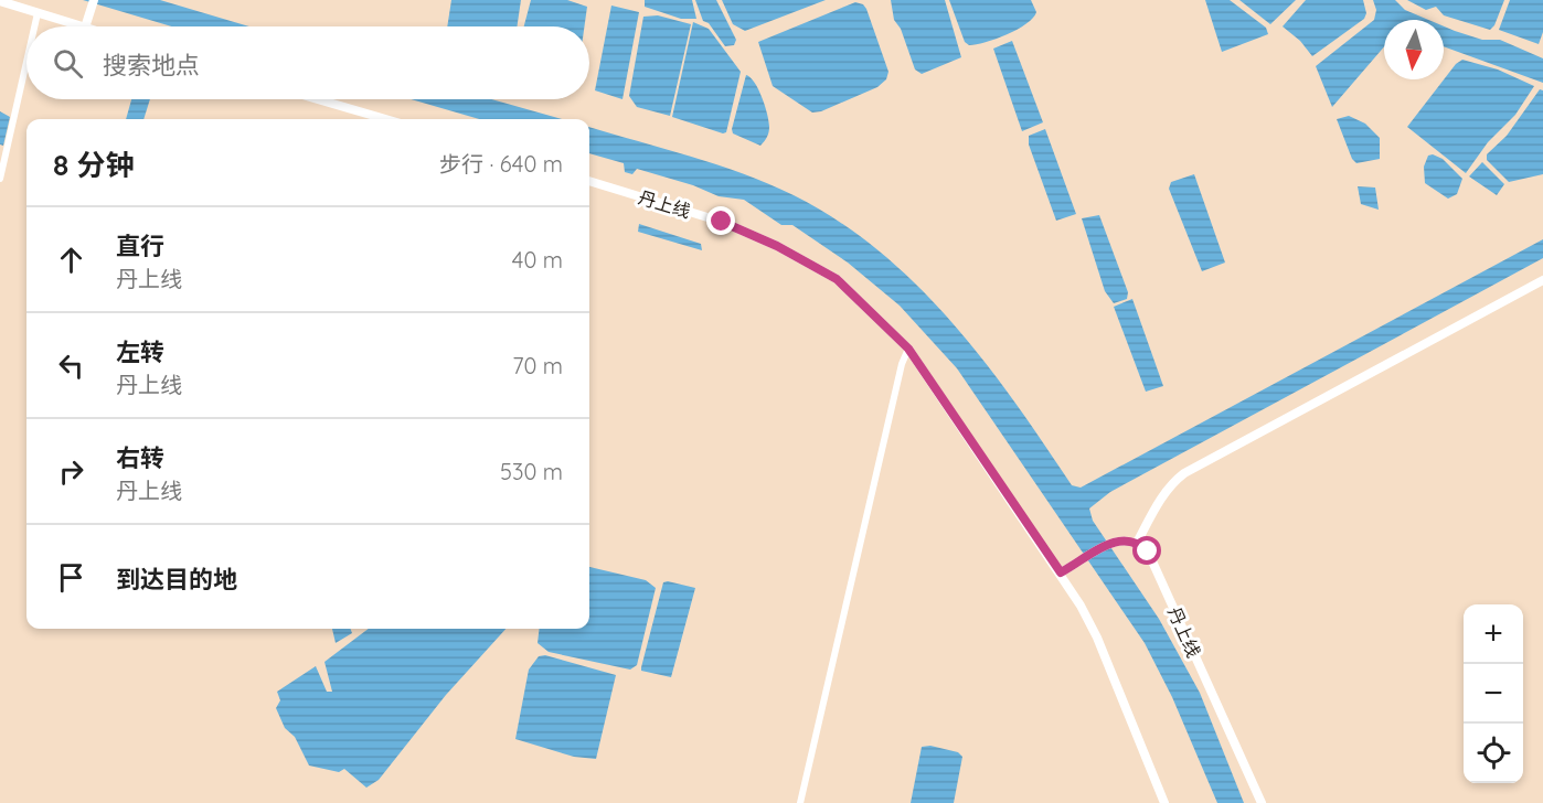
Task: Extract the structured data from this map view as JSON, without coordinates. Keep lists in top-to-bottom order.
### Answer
{
  "streets": {
    "main road": ["丹上线"]
  },
  "north": "bottom",
  "page": {
    "search": "搜索地点",
    "heading": ["8 分钟", "步行 · 640 m"],
    "list": [
      ["直行", "丹上线", "40 m"],
      ["左转", "丹上线", "70 m"],
      ["右转", "丹上线", "530 m"],
      "到达目的地"
    ],
    "map_buttons": ["+", "−"]
  }
}
